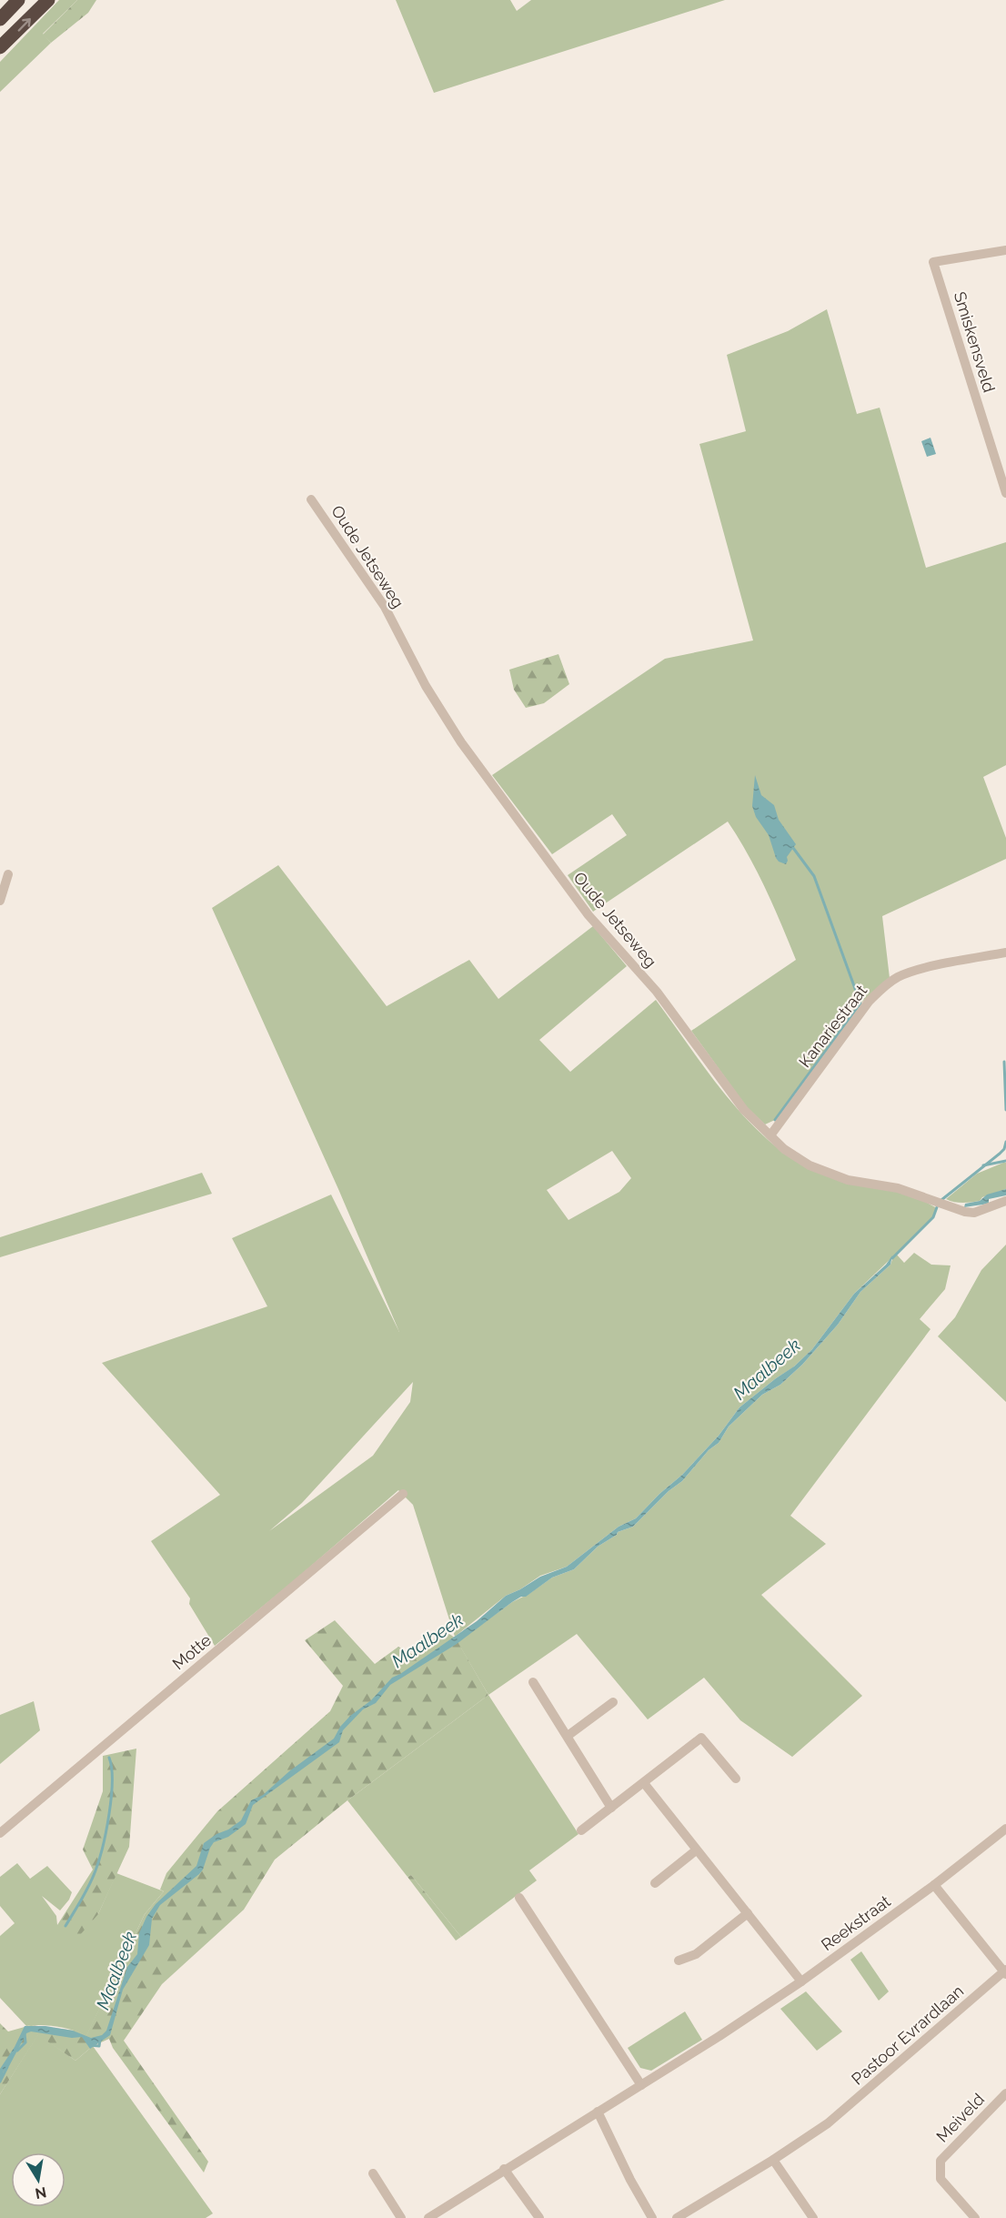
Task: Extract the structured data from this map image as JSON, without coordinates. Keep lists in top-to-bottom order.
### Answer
{
  "streets": {
    "street": [
      "Smiskensveld",
      "Oude Jetseweg",
      "Kanariestraat",
      "Motte",
      "Reekstraat",
      "Pastoor Evrardlaan",
      "Meiveld"
    ]
  },
  "crossings": [
    ["Oude Jetseweg", "Kanariestraat"]
  ],
  "water": ["Maalbeek"],
  "north": "bottom"
}
